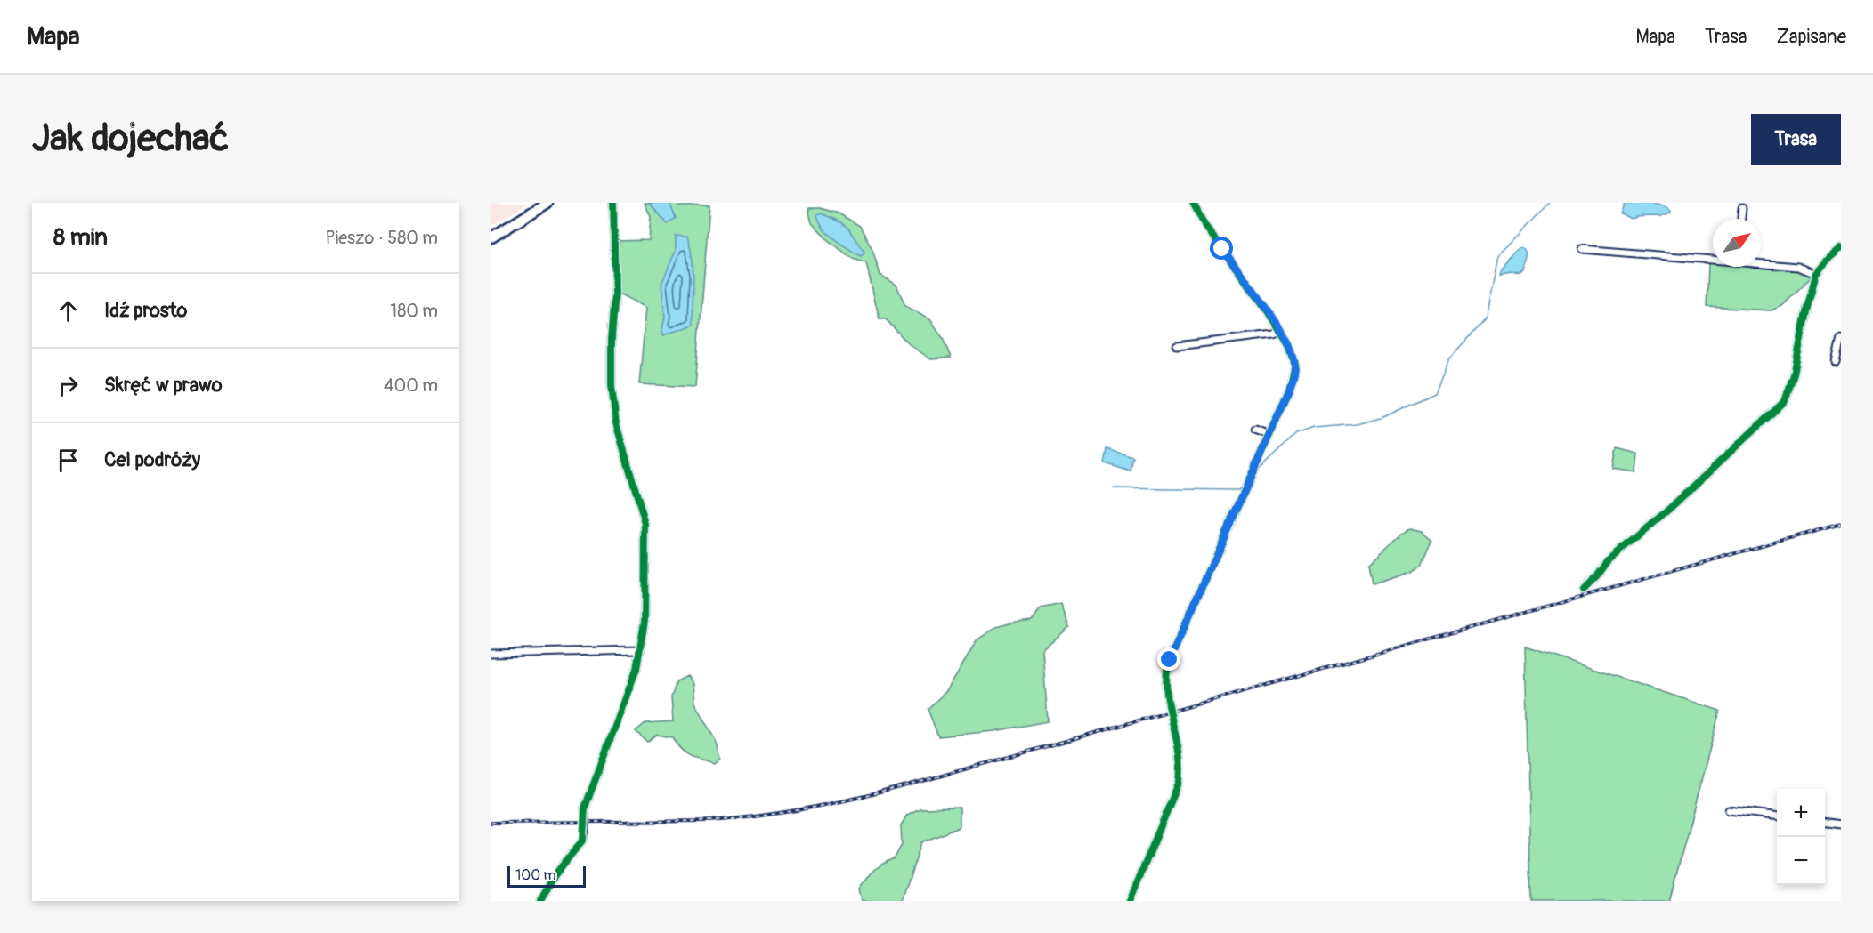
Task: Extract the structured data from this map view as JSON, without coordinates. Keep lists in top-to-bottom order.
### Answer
{
  "scale_bar": "100 m",
  "north": "top right",
  "page": {
    "header": "Mapa",
    "nav": ["Mapa", "Trasa", "Zapisane"],
    "buttons": "Trasa",
    "title": "Jak dojechać",
    "heading": ["8 min", "Pieszo · 580 m"],
    "list": [
      ["Idź prosto", "180 m"],
      ["Skręć w prawo", "400 m"],
      "Cel podróży"
    ],
    "map_buttons": ["+", "−"],
    "scale": "100 m"
  }
}
